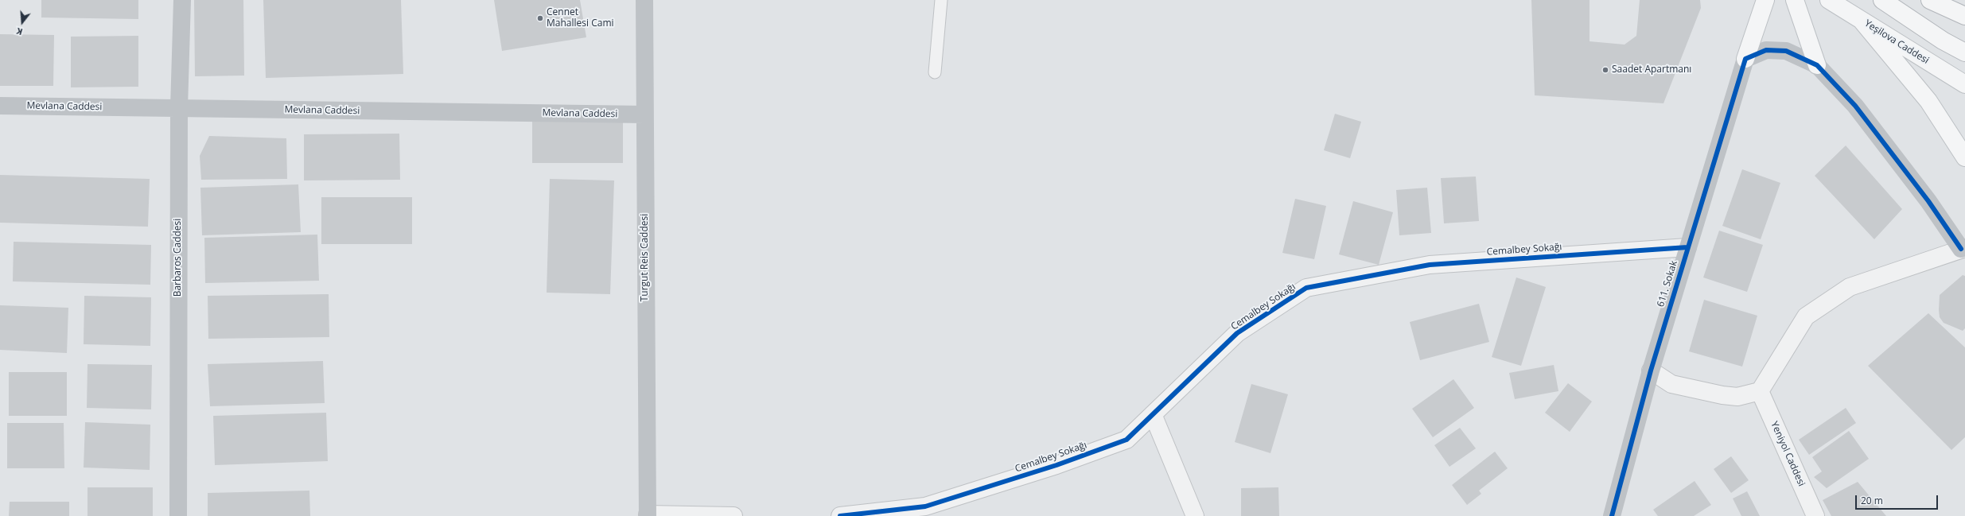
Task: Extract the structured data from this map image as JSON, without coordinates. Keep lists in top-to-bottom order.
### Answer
{
  "streets": {
    "main road": ["Yeşilova Caddesi"],
    "street": [
      "Mevlana Caddesi",
      "Cemalbey Sokağı",
      "Barbaros Caddesi",
      "Turgut Reis Caddesi",
      "611. Sokak",
      "Yeniyol Caddesi"
    ]
  },
  "crossings": [
    ["Mevlana Caddesi", "Barbaros Caddesi"],
    ["Mevlana Caddesi", "Turgut Reis Caddesi"],
    ["Cemalbey Sokağı", "611. Sokak"]
  ],
  "places": ["Cennet Mahallesi Cami", "Saadet Apartmanı"],
  "scale_bar": "20 m",
  "north": "bottom"
}
